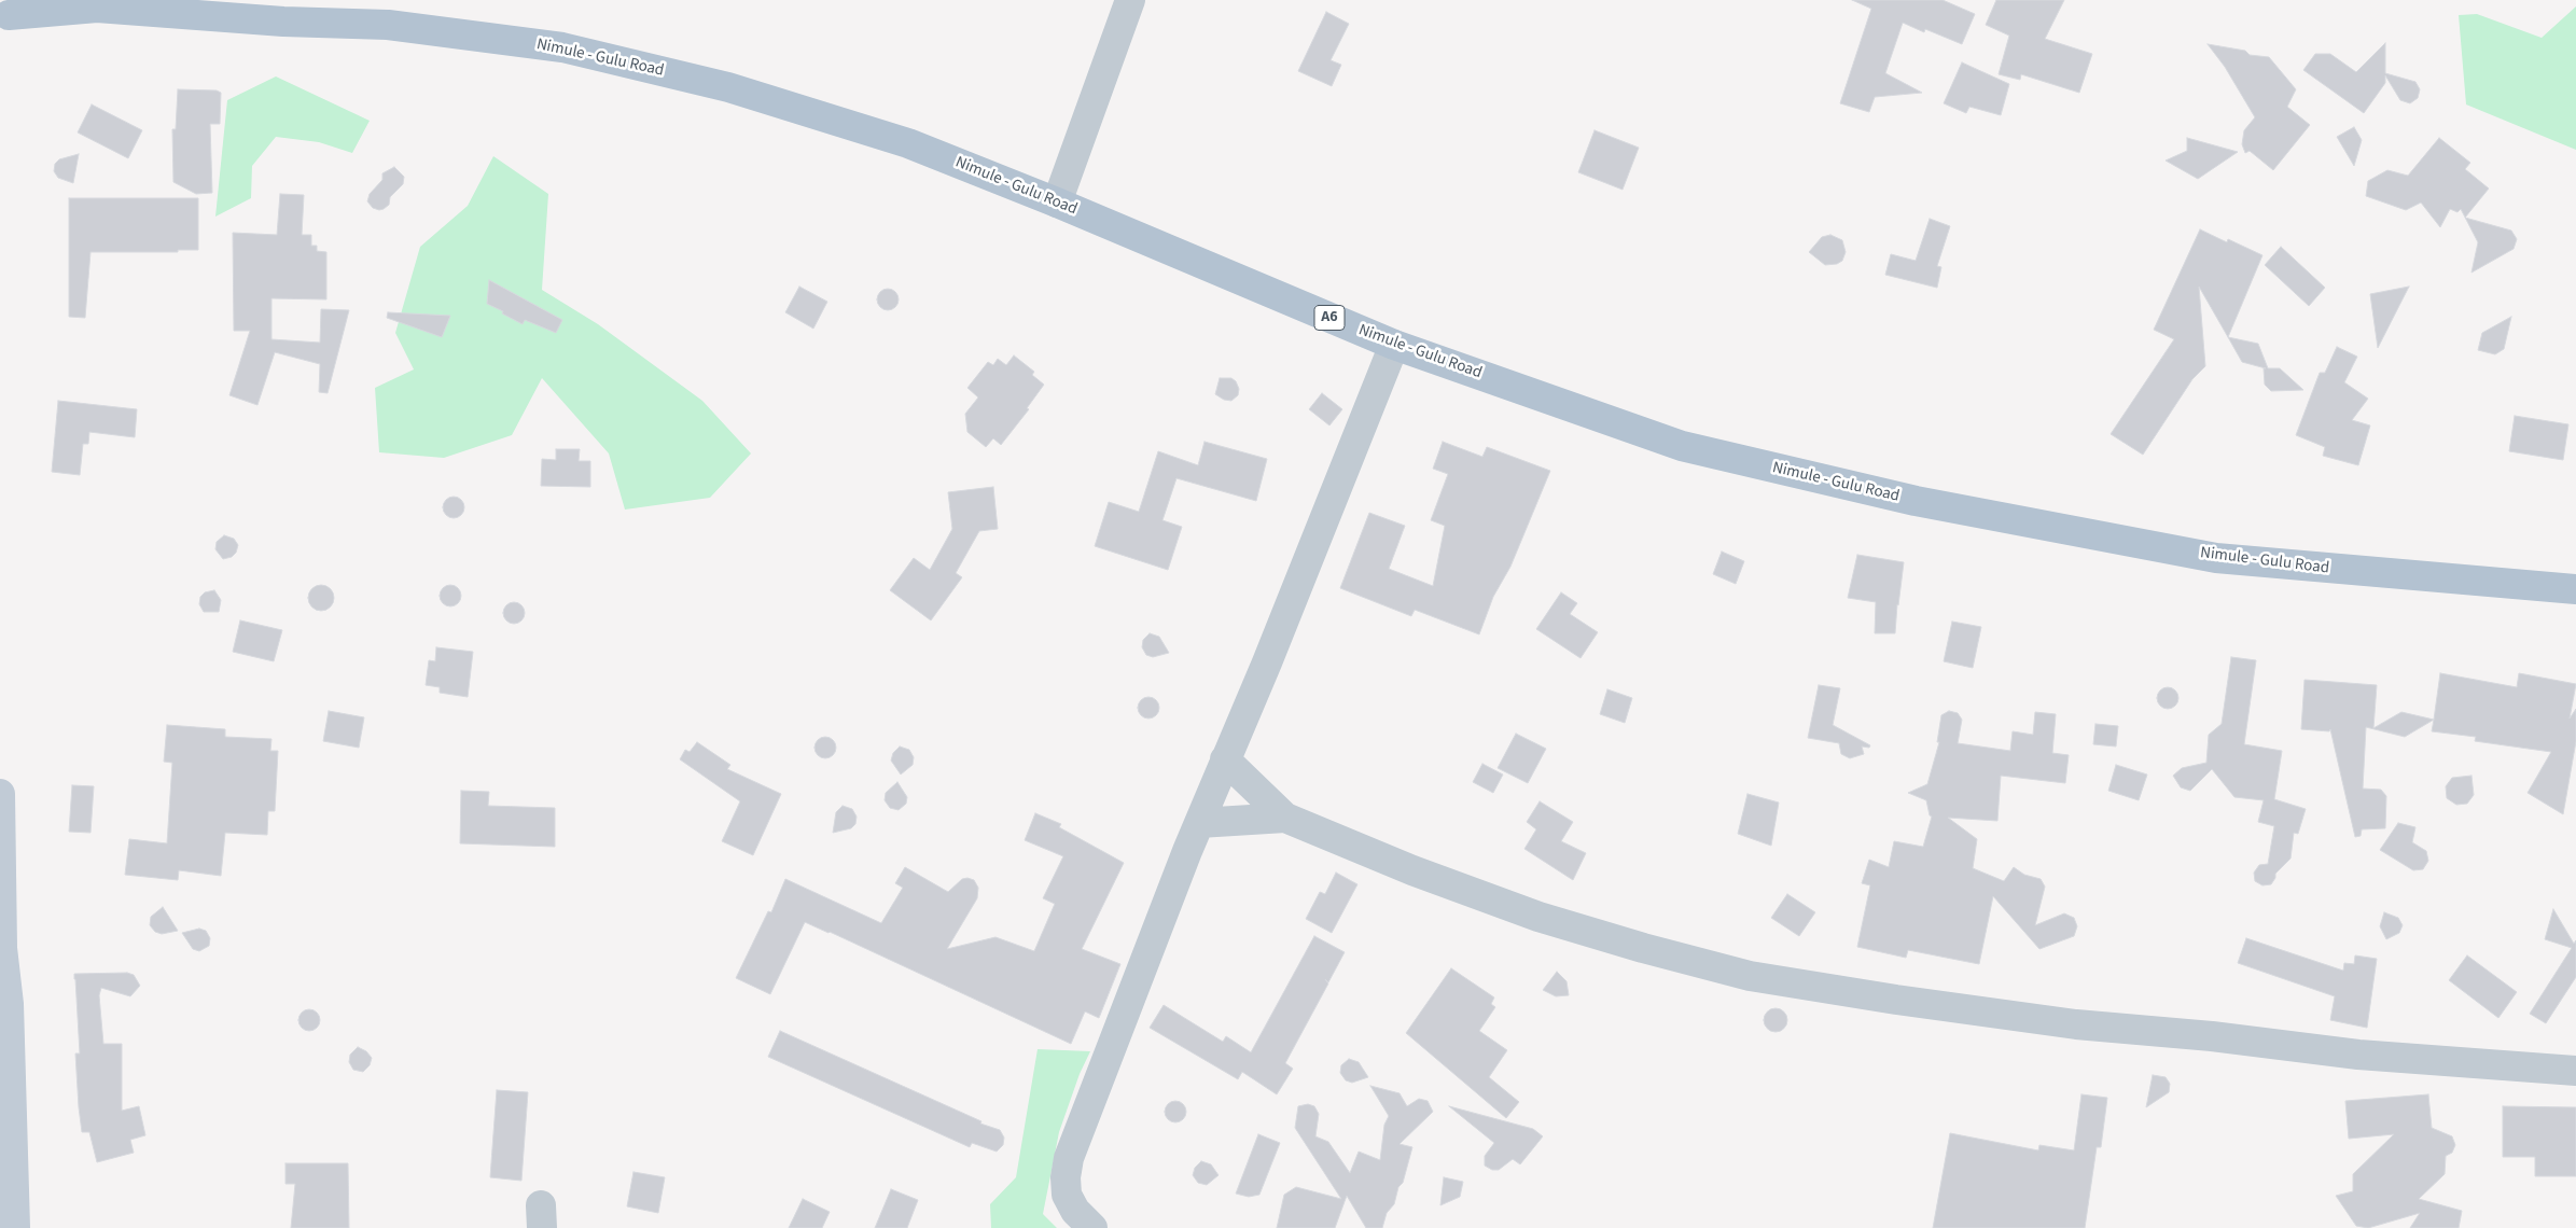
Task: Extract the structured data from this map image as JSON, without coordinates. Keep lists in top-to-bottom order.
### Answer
{
  "streets": {
    "main road": ["Nimule - Gulu Road", "A6"]
  }
}
